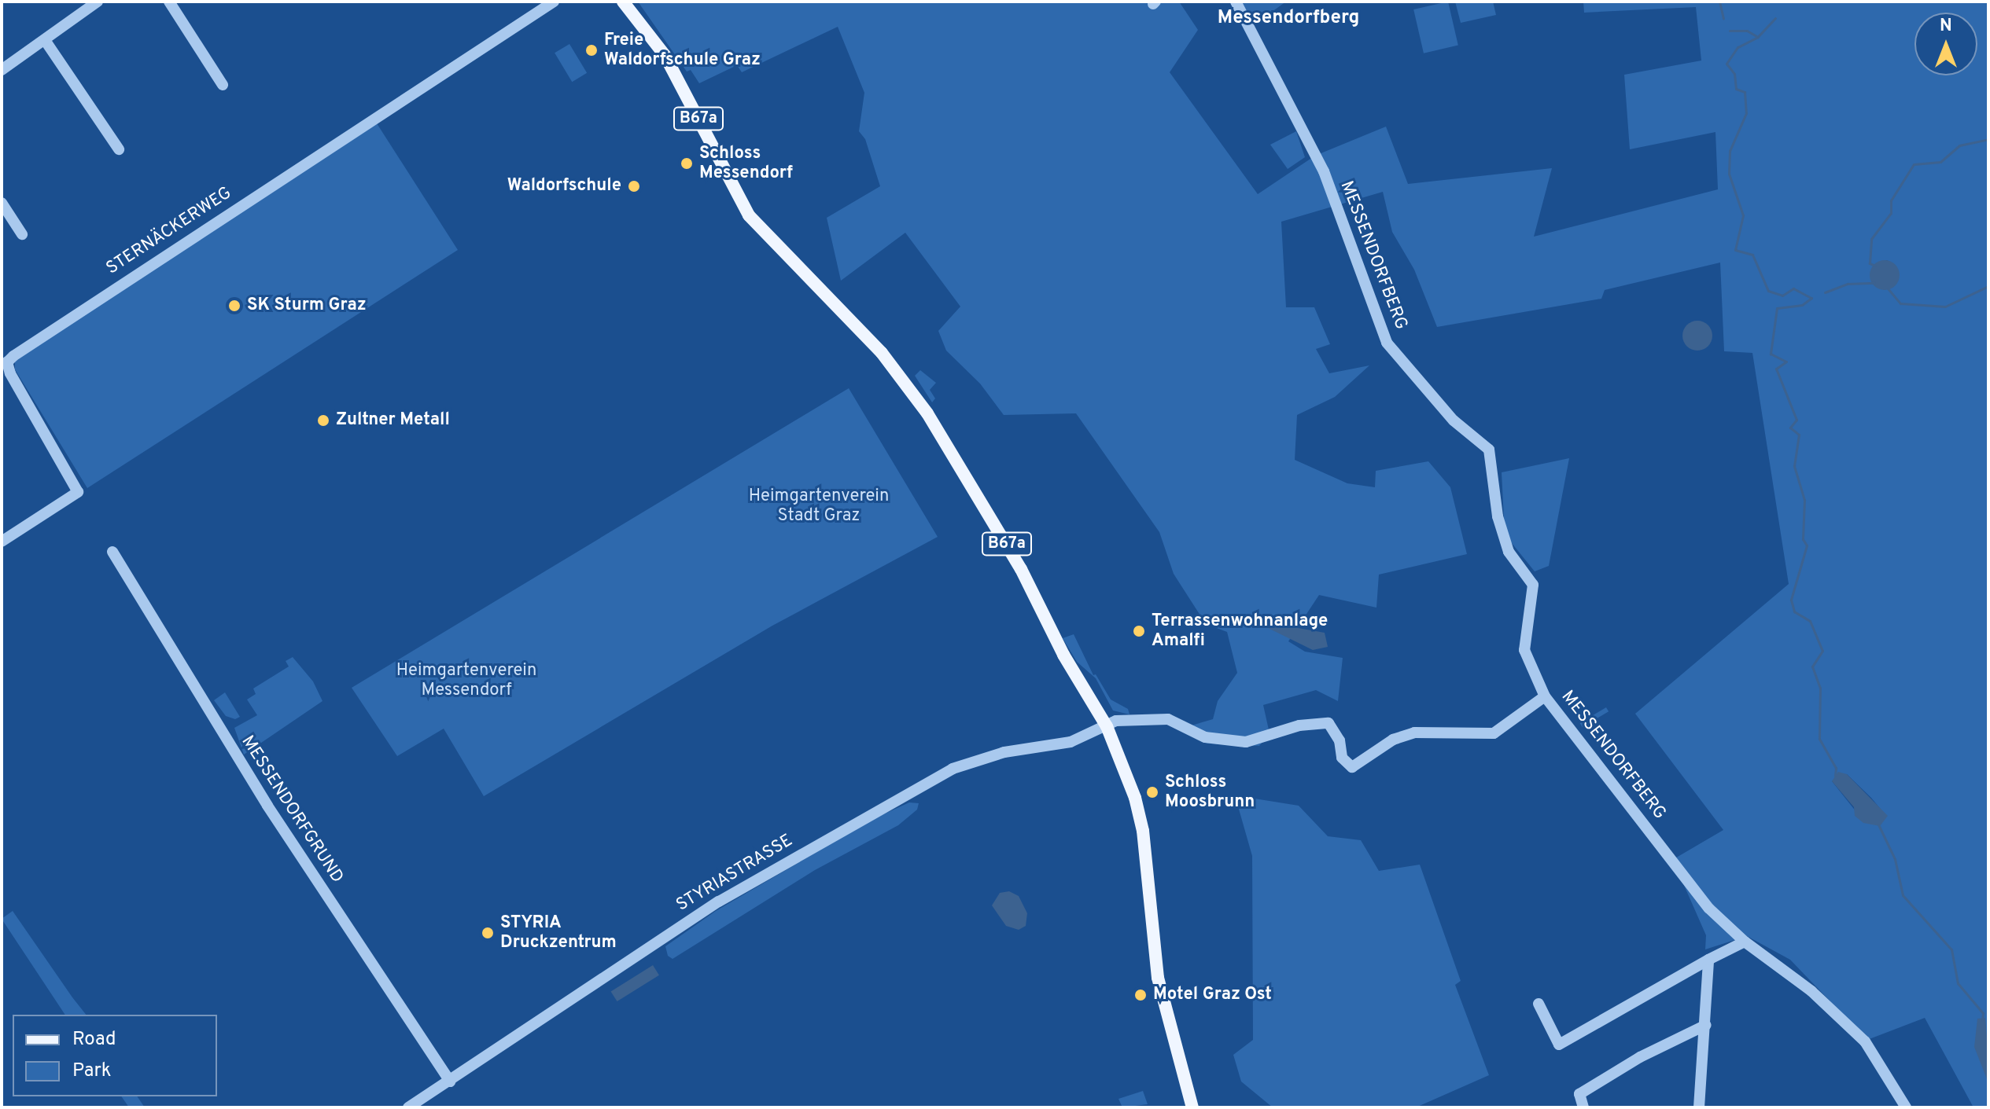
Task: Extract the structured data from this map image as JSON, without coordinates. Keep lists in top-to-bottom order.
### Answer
{
  "streets": {
    "main road": ["B67a"],
    "street": [
      "STERNÄCKERWEG",
      "MESSENDORFBERG",
      "MESSENDORFGRUND",
      "STYRIASTRASSE"
    ]
  },
  "crossings": [
    ["B67a", "STYRIASTRASSE"],
    ["MESSENDORFBERG", "STYRIASTRASSE"],
    ["MESSENDORFGRUND", "STYRIASTRASSE"]
  ],
  "districts": ["Messendorfberg"],
  "parks": ["Heimgartenverein Stadt Graz", "Heimgartenverein Messendorf"],
  "places": [
    "Freie Waldorfschule Graz",
    "Schloss Messendorf",
    "Waldorfschule",
    "SK Sturm Graz",
    "Zultner Metall",
    "Terrassenwohnanlage Amalfi",
    "Schloss Moosbrunn",
    "STYRIA Druckzentrum",
    "Motel Graz Ost"
  ],
  "legend": ["Road", "Park"],
  "north": "top"
}
